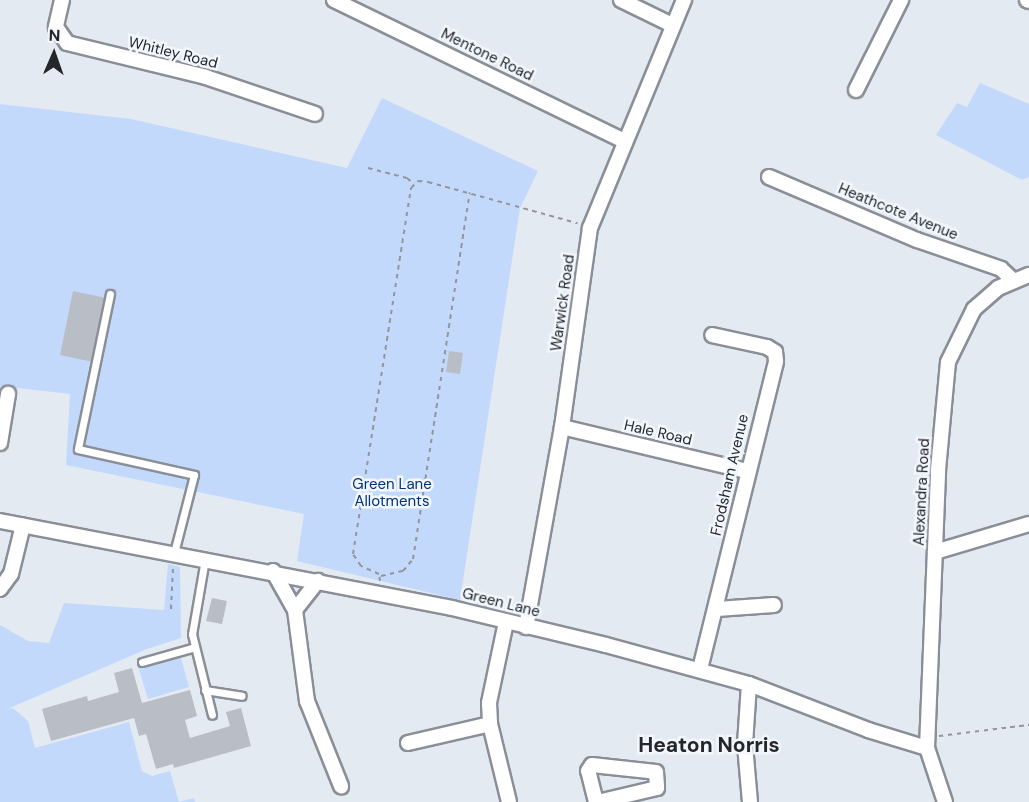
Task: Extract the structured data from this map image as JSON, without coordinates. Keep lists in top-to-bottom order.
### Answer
{
  "streets": {
    "street": [
      "Whitley Road",
      "Mentone Road",
      "Heathcote Avenue",
      "Warwick Road",
      "Hale Road",
      "Frodsham Avenue",
      "Alexandra Road",
      "Green Lane"
    ]
  },
  "crossings": [
    ["Mentone Road", "Warwick Road"],
    ["Heathcote Avenue", "Alexandra Road"],
    ["Warwick Road", "Hale Road"],
    ["Warwick Road", "Green Lane"],
    ["Hale Road", "Frodsham Avenue"],
    ["Frodsham Avenue", "Green Lane"],
    ["Alexandra Road", "Green Lane"]
  ],
  "districts": ["Heaton Norris"],
  "parks": ["Green Lane Allotments"],
  "north": "top"
}
